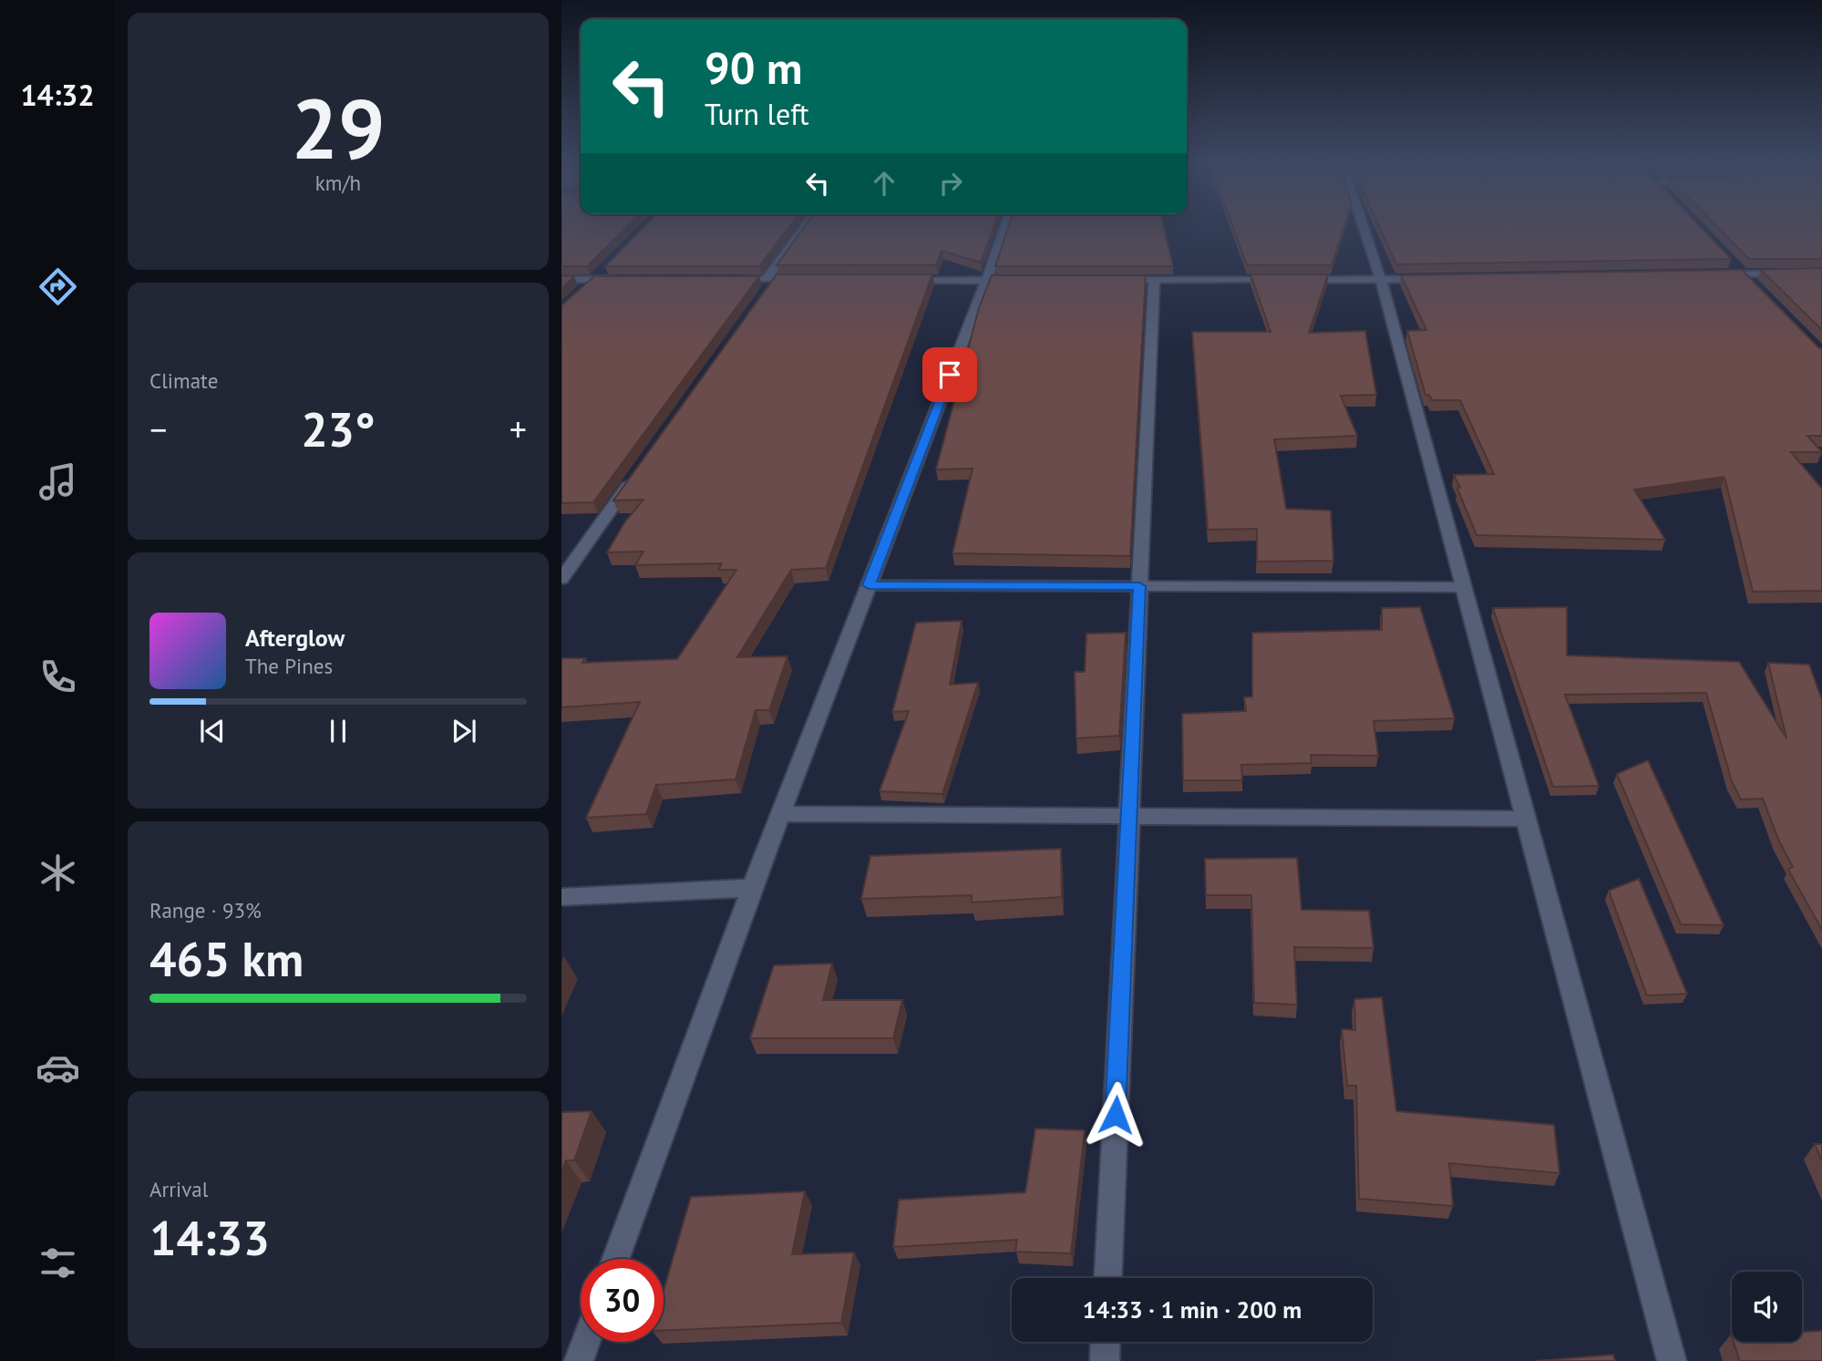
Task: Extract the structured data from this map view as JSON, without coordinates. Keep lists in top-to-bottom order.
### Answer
{
  "page": {
    "tabs": "14:32",
    "tile": [
      ["29", "km/h"],
      "Climate",
      ["Range · 93%", "465 km"],
      ["Arrival", "14:33"]
    ],
    "turn": ["90 m", "Turn left"],
    "heat": ["−", "23°", "+"],
    "song": ["Afterglow", "The Pines"],
    "limit": "30",
    "trip": "14:33 · 1 min · 200 m"
  }
}
